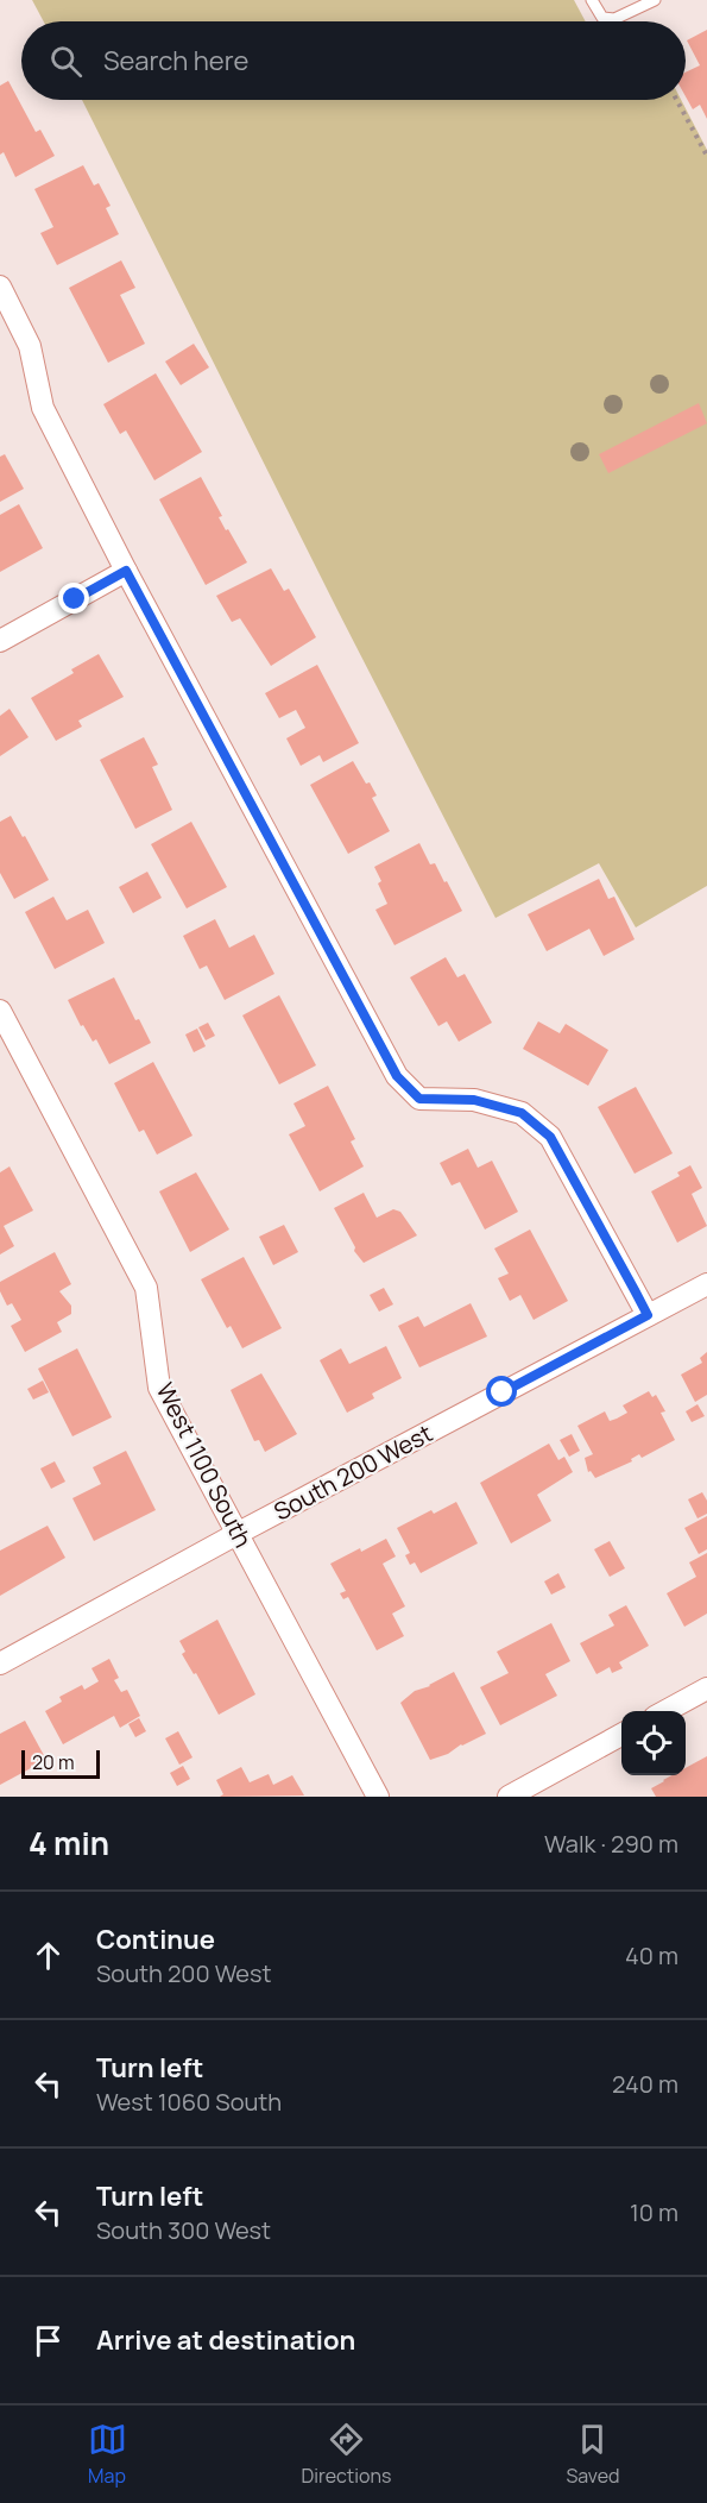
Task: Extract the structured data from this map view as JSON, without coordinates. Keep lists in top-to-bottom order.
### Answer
{
  "streets": {
    "street": ["West 1100 South", "South 200 West"]
  },
  "crossings": [
    ["West 1100 South", "South 200 West"]
  ],
  "scale_bar": "20 m",
  "page": {
    "search": "Search here",
    "scale": "20 m",
    "heading": ["4 min", "Walk · 290 m"],
    "list": [
      ["Continue", "South 200 West", "40 m"],
      ["Turn left", "West 1060 South", "240 m"],
      ["Turn left", "South 300 West", "10 m"],
      "Arrive at destination"
    ],
    "nav": ["Map", "Directions", "Saved"]
  }
}
